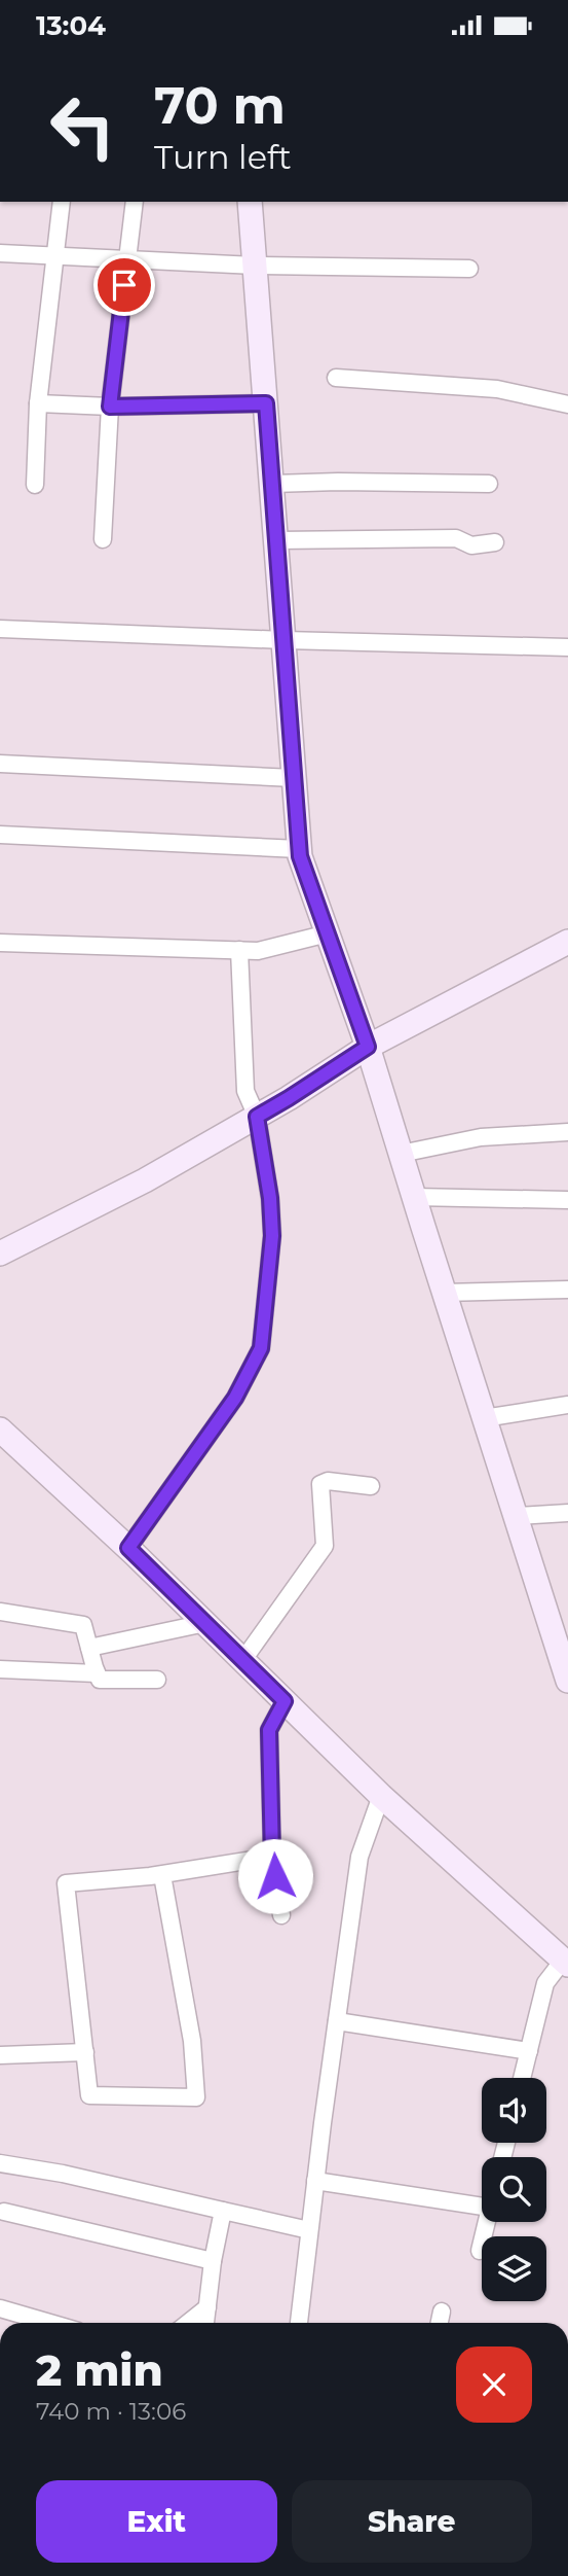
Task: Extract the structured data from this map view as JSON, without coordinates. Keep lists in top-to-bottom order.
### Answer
{
  "page": {
    "status": "13:04",
    "turn": ["70 m", "Turn left"],
    "heading": ["2 min", "740 m · 13:06"],
    "buttons": ["Exit", "Share"]
  }
}
